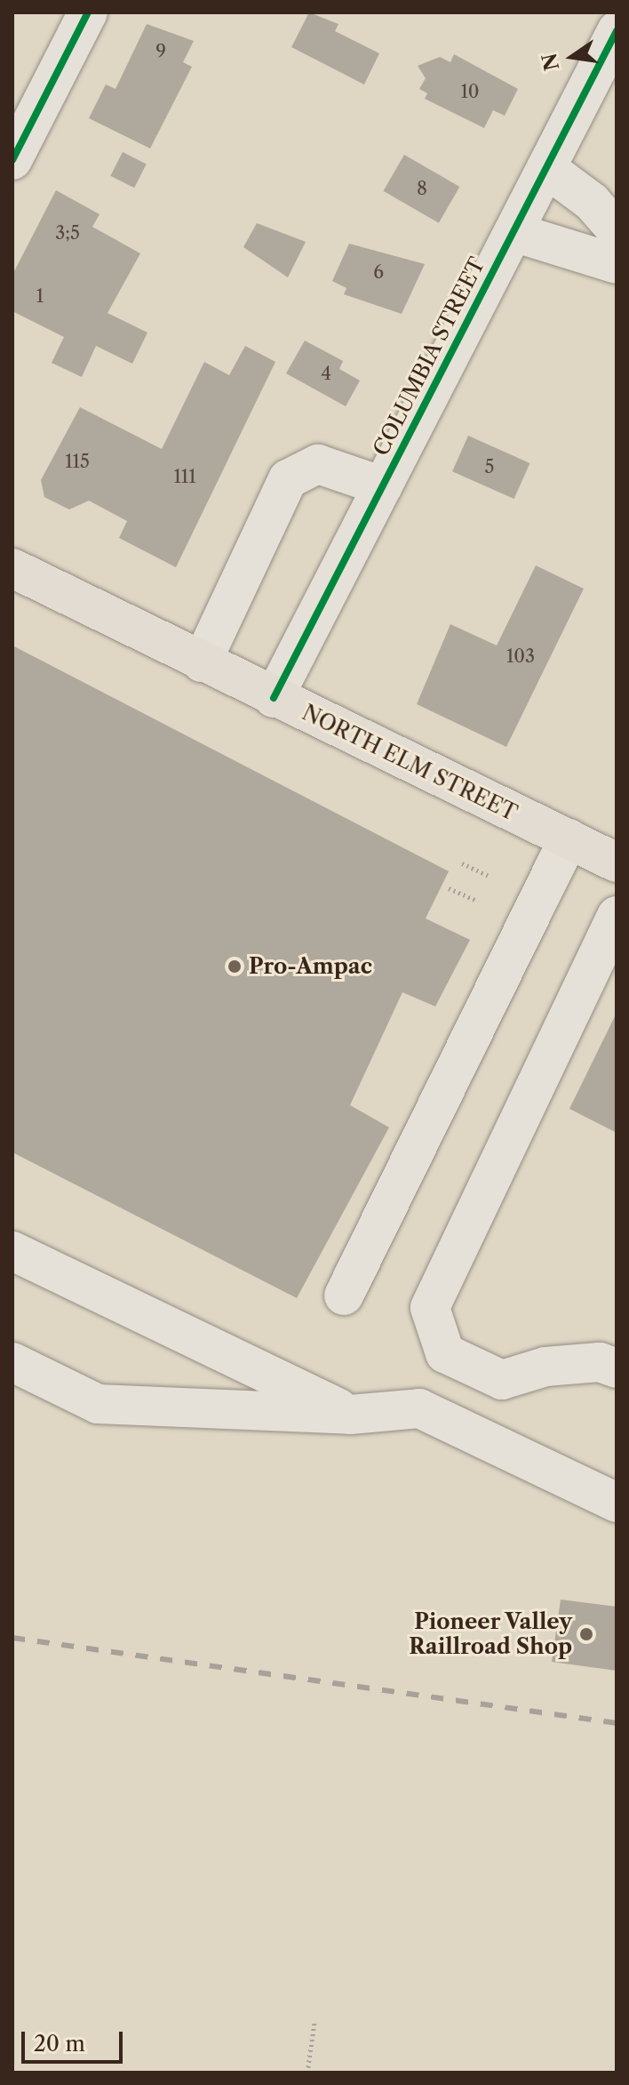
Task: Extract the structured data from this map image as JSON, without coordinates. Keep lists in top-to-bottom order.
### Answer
{
  "streets": {
    "highway": ["NORTH ELM STREET"],
    "street": ["COLUMBIA STREET"]
  },
  "crossings": [
    ["COLUMBIA STREET", "NORTH ELM STREET"]
  ],
  "places": ["Pro-Ampac", "Pioneer Valley Raillroad Shop"],
  "house_numbers": [
    "9",
    "10",
    "8",
    "3;5",
    "6",
    "1",
    "4",
    "115",
    "5",
    "111",
    "103"
  ],
  "scale_bar": "20 m",
  "north": "left"
}
